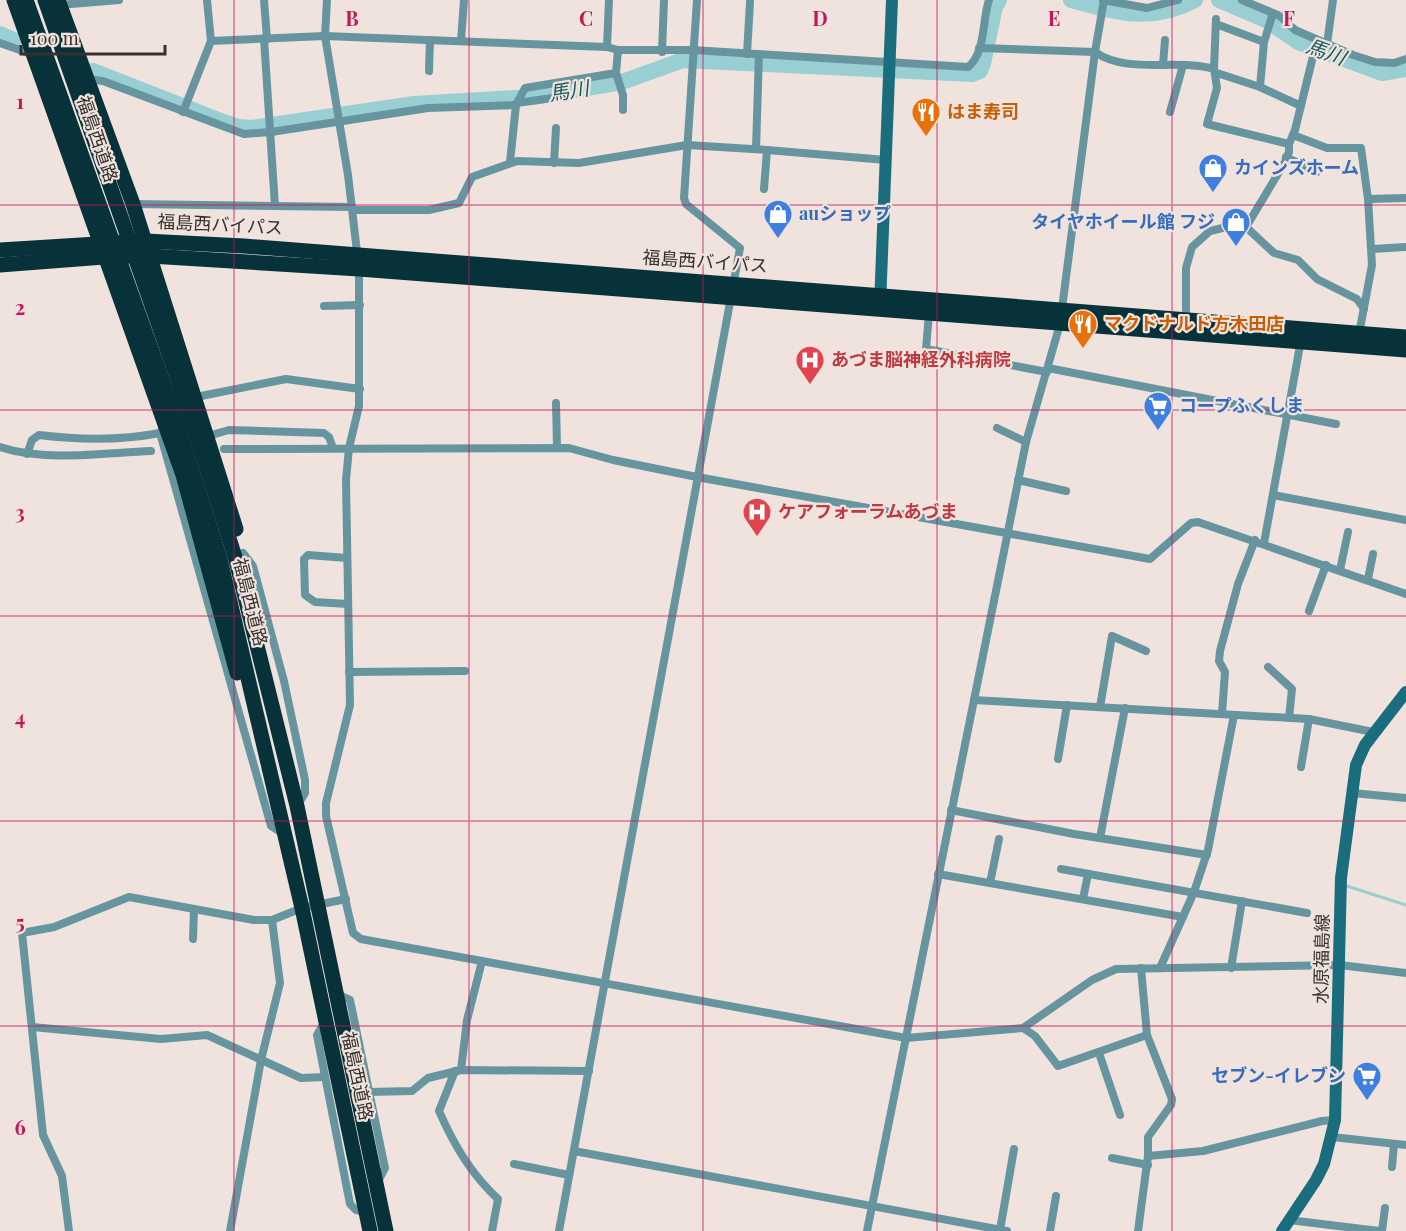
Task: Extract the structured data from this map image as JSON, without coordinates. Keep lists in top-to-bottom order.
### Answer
{
  "streets": {
    "highway": ["福島西道路", "福島西バイパス"],
    "main road": ["水原福島線"]
  },
  "water": ["馬川"],
  "places": {
    "restaurant": ["はま寿司", "マクドナルド方木田店"],
    "shop": ["カインズホーム", "auショップ", "タイヤホイール館 フジ"],
    "hospital": ["あづま脳神経外科病院", "ケアフォーラムあづま"],
    "supermarket": ["コープふくしま", "セブン-イレブン"]
  },
  "scale_bar": "100 m",
  "grid": {
    "columns": [
      "B",
      "C",
      "D",
      "E",
      "F"
    ],
    "rows": [
      "1",
      "2",
      "3",
      "4",
      "5",
      "6"
    ]
  }
}
